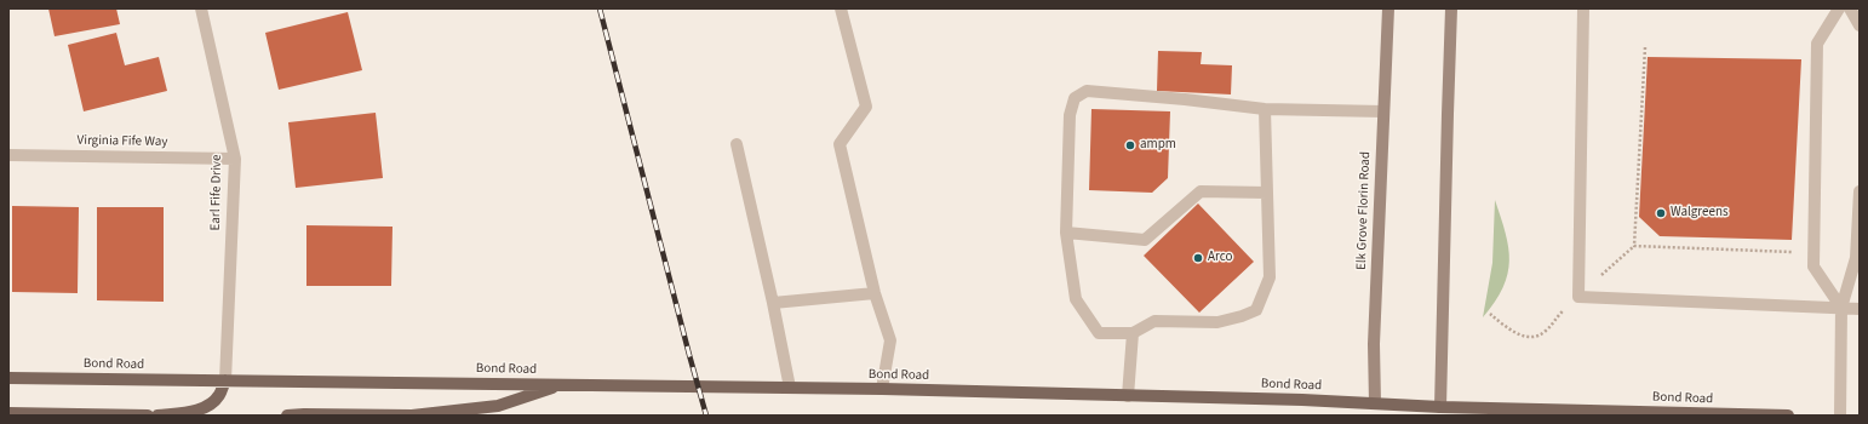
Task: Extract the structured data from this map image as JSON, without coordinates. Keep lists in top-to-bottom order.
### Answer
{
  "streets": {
    "main road": ["Elk Grove Florin Road", "Bond Road"],
    "street": ["Virginia Fife Way", "Earl Fife Drive"]
  },
  "crossings": [
    ["Virginia Fife Way", "Earl Fife Drive"],
    ["Earl Fife Drive", "Bond Road"],
    ["Elk Grove Florin Road", "Bond Road"]
  ],
  "places": ["ampm", "Walgreens", "Arco"]
}
